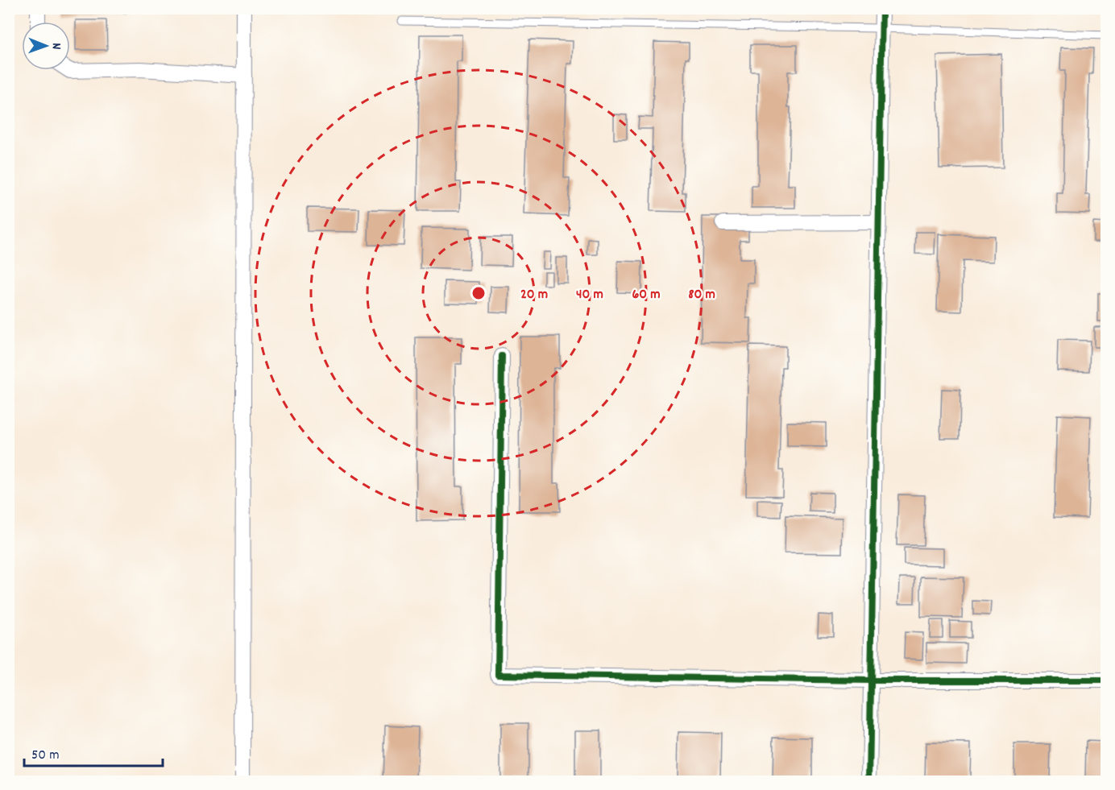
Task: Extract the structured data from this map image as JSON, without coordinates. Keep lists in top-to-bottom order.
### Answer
{
  "scale_bar": "50 m",
  "north": "right",
  "rings": [
    "20 m",
    "40 m",
    "60 m",
    "80 m"
  ]
}
